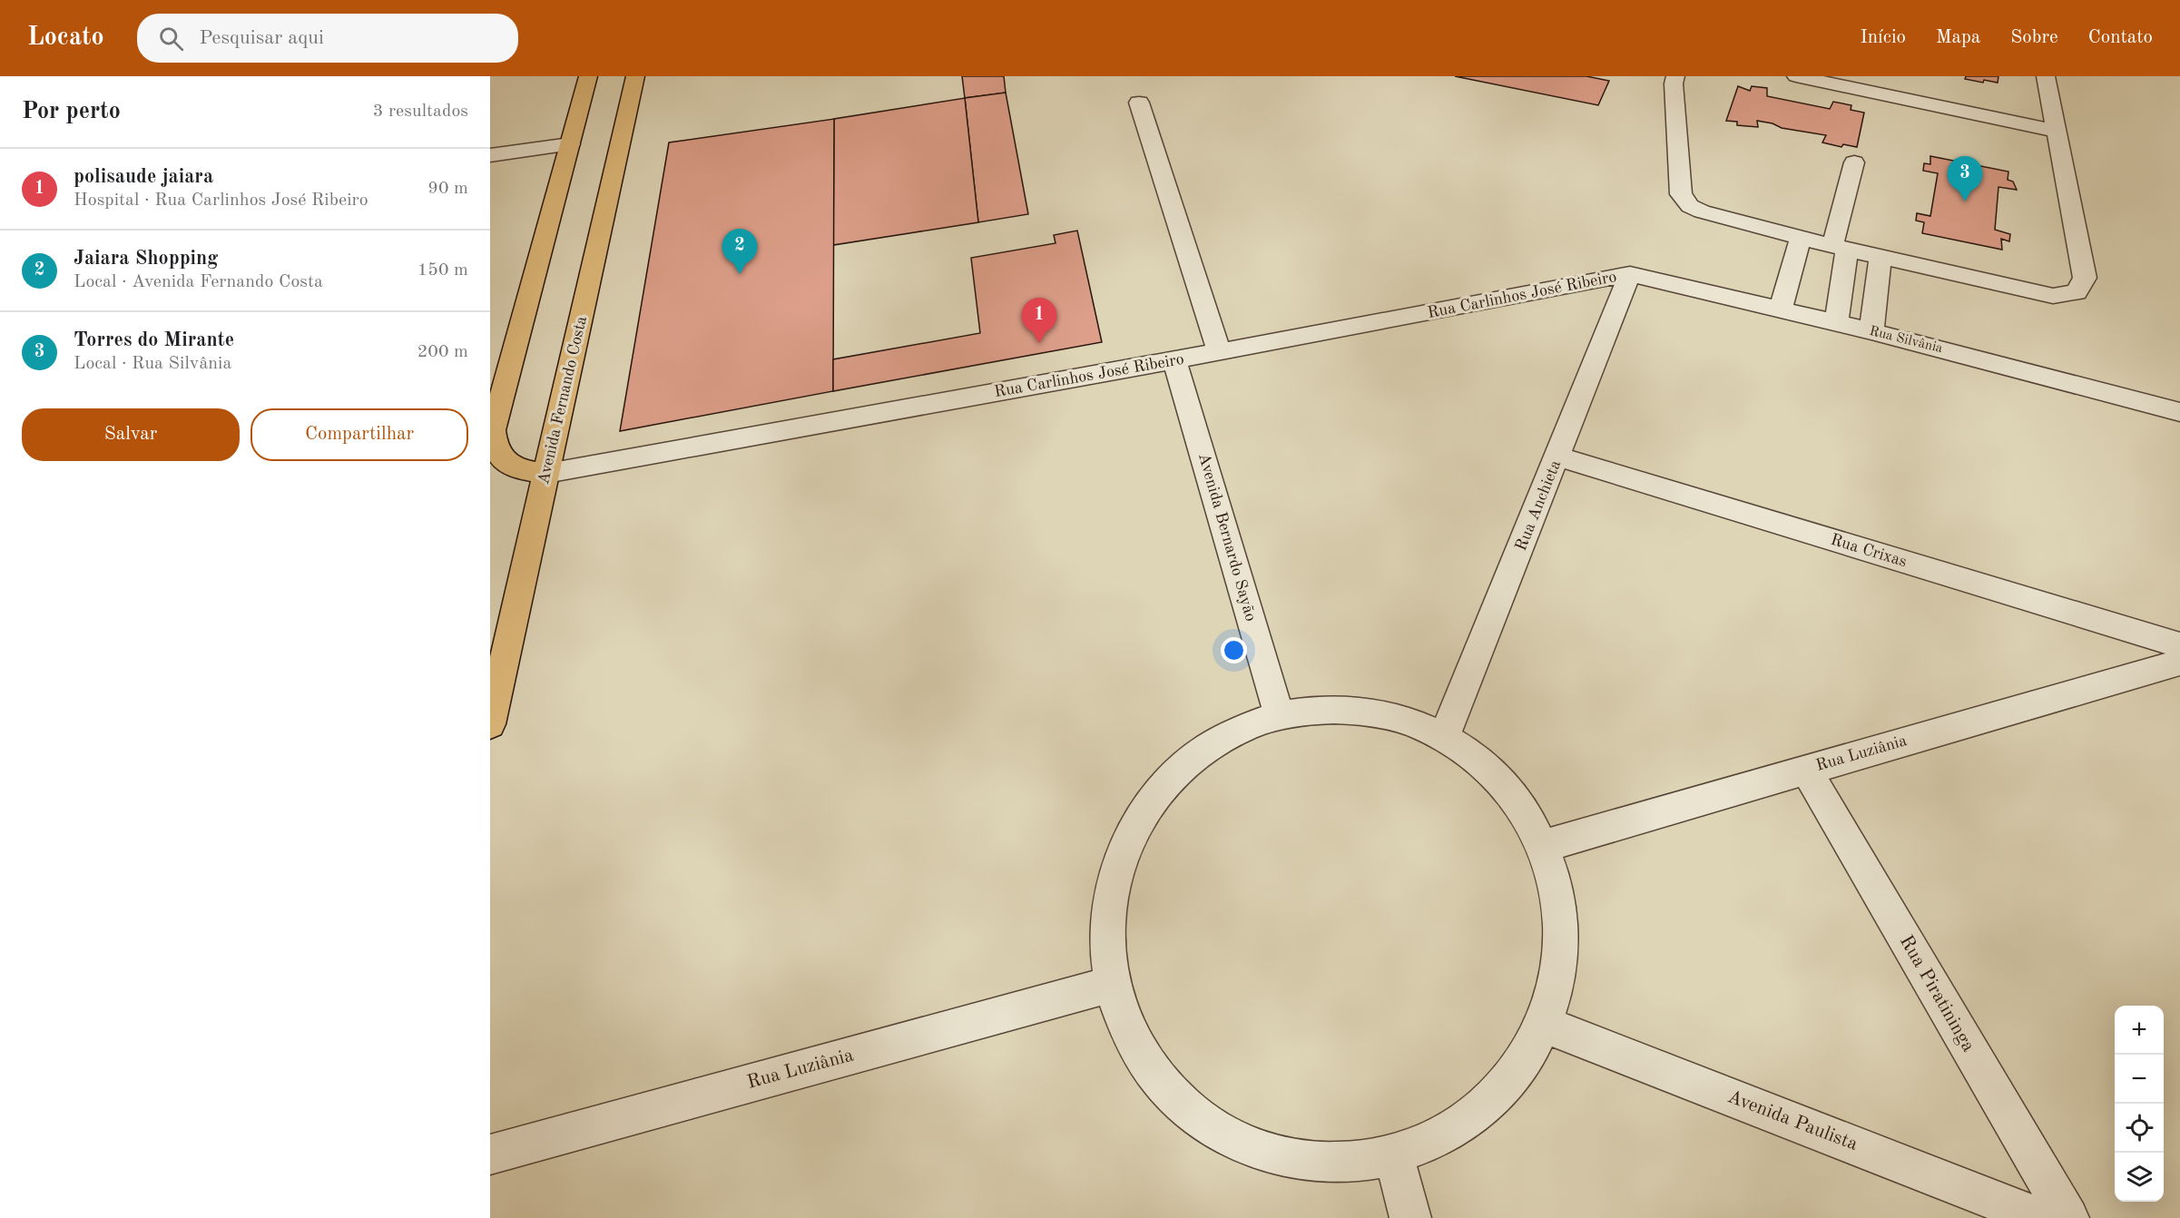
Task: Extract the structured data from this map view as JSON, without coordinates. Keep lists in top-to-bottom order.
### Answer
{
  "streets": {
    "main road": ["Avenida Fernando Costa"],
    "street": [
      "Rua Carlinhos José Ribeiro",
      "Rua Silvânia",
      "Rua Anchieta",
      "Avenida Bernardo Sayão",
      "Rua Crixas",
      "Rua Luziânia",
      "Rua Piratininga",
      "Avenida Paulista"
    ]
  },
  "crossings": [
    ["Rua Carlinhos José Ribeiro", "Rua Silvânia"],
    ["Rua Carlinhos José Ribeiro", "Avenida Fernando Costa"],
    ["Rua Carlinhos José Ribeiro", "Rua Anchieta"],
    ["Rua Carlinhos José Ribeiro", "Avenida Bernardo Sayão"],
    ["Rua Silvânia", "Rua Anchieta"],
    ["Rua Anchieta", "Rua Crixas"],
    ["Rua Luziânia", "Rua Piratininga"]
  ],
  "page": {
    "header": "Locato",
    "search": "Pesquisar aqui",
    "nav": [
      "Início",
      "Mapa",
      "Sobre",
      "Contato"
    ],
    "heading": ["Por perto", "3 resultados"],
    "list": [
      {
        "mark": "1",
        "name": "polisaude jaiara",
        "note": "Hospital · Rua Carlinhos José Ribeiro",
        "value": "90 m"
      },
      {
        "mark": "2",
        "name": "Jaiara Shopping",
        "note": "Local · Avenida Fernando Costa",
        "value": "150 m"
      },
      {
        "mark": "3",
        "name": "Torres do Mirante",
        "note": "Local · Rua Silvânia",
        "value": "200 m"
      }
    ],
    "pins": ["3", "2", "1"],
    "buttons": ["Salvar", "Compartilhar"],
    "map_buttons": ["+", "−"]
  }
}
